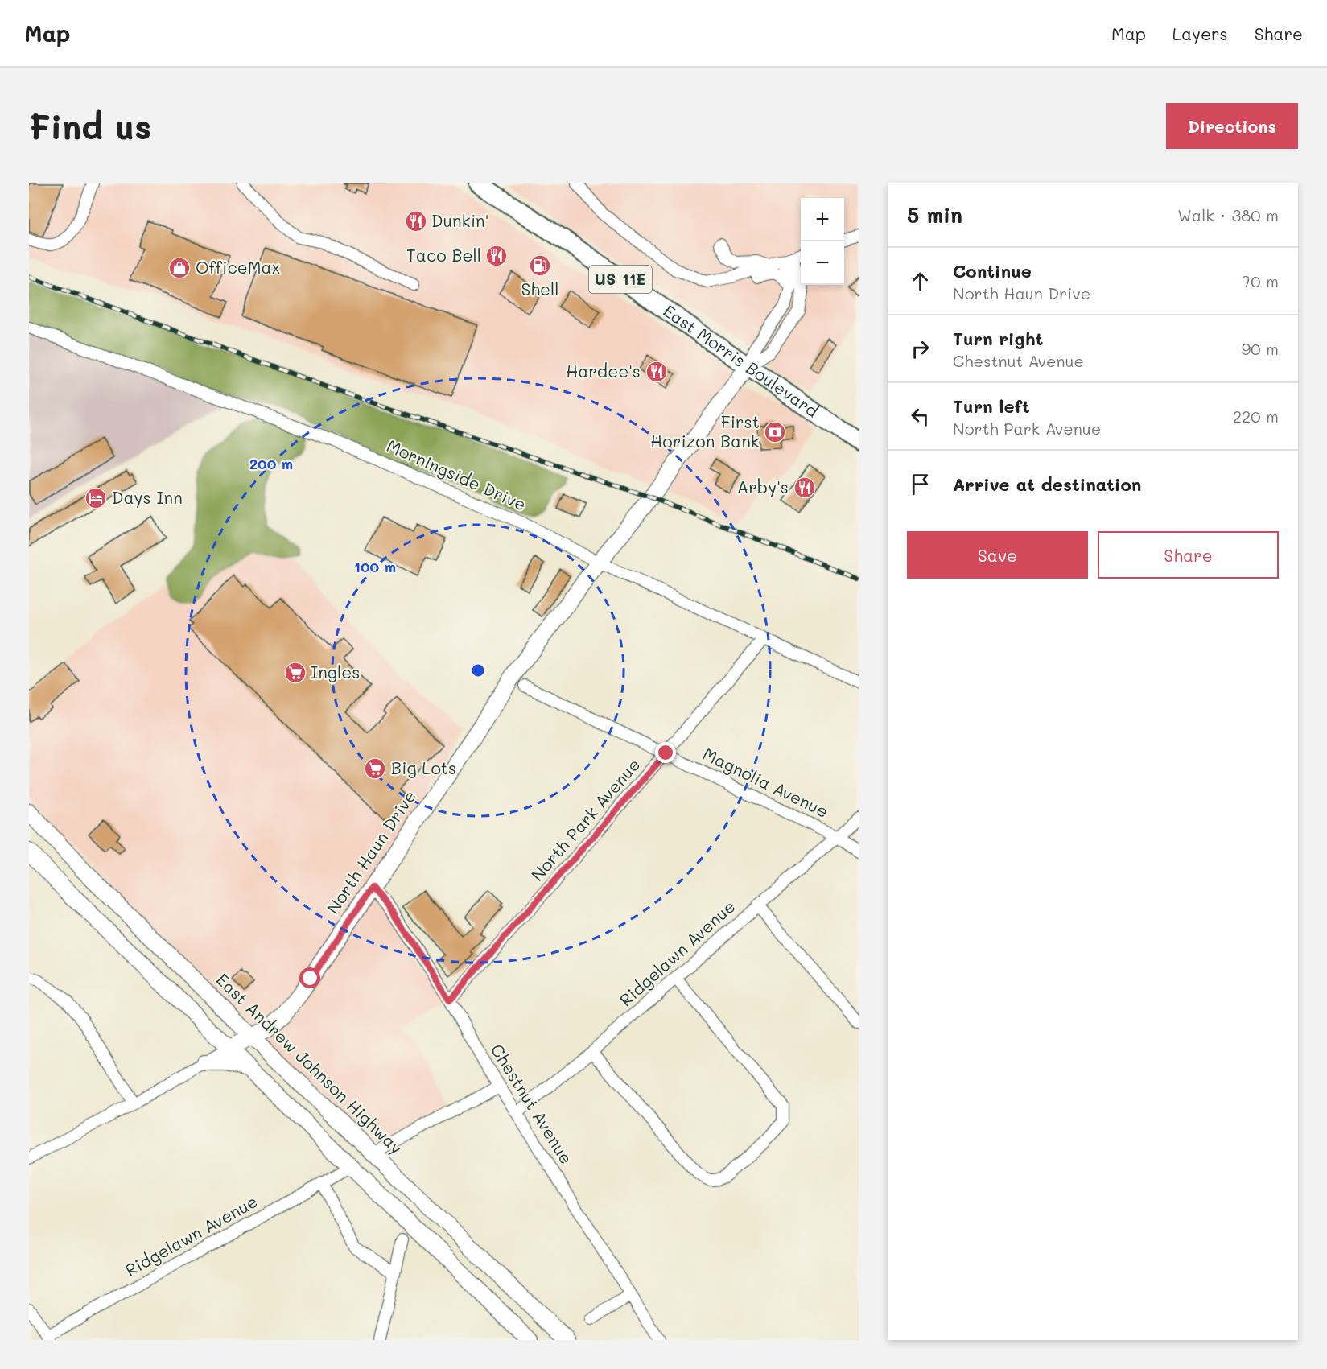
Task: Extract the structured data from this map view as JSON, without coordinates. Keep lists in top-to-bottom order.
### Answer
{
  "streets": {
    "main road": [
      "US 11E",
      "East Morris Boulevard",
      "North Haun Drive",
      "East Andrew Johnson Highway"
    ],
    "street": [
      "Morningside Drive",
      "Magnolia Avenue",
      "North Park Avenue",
      "Ridgelawn Avenue",
      "Chestnut Avenue"
    ]
  },
  "crossings": [
    ["East Morris Boulevard", "North Haun Drive"],
    ["Morningside Drive", "North Park Avenue"],
    ["Morningside Drive", "North Haun Drive"],
    ["Magnolia Avenue", "North Park Avenue"],
    ["Magnolia Avenue", "Ridgelawn Avenue"],
    ["North Park Avenue", "Chestnut Avenue"],
    ["North Haun Drive", "East Andrew Johnson Highway"],
    ["North Haun Drive", "Chestnut Avenue"],
    ["Ridgelawn Avenue", "Chestnut Avenue"]
  ],
  "places": {
    "restaurant": [
      "Dunkin'",
      "Taco Bell",
      "Hardee's",
      "Arby's"
    ],
    "fuel station": ["Shell"],
    "shop": ["OfficeMax"],
    "bank": ["First Horizon Bank"],
    "hotel": ["Days Inn"],
    "supermarket": ["Ingles", "Big Lots"]
  },
  "page": {
    "header": "Map",
    "nav": ["Map", "Layers", "Share"],
    "buttons": [
      "Directions",
      ["Save", "Share"]
    ],
    "title": "Find us",
    "heading": ["5 min", "Walk · 380 m"],
    "map_buttons": ["+", "−"],
    "list": [
      ["Continue", "North Haun Drive", "70 m"],
      ["Turn right", "Chestnut Avenue", "90 m"],
      ["Turn left", "North Park Avenue", "220 m"],
      "Arrive at destination"
    ]
  },
  "rings": ["200 m", "100 m"]
}
